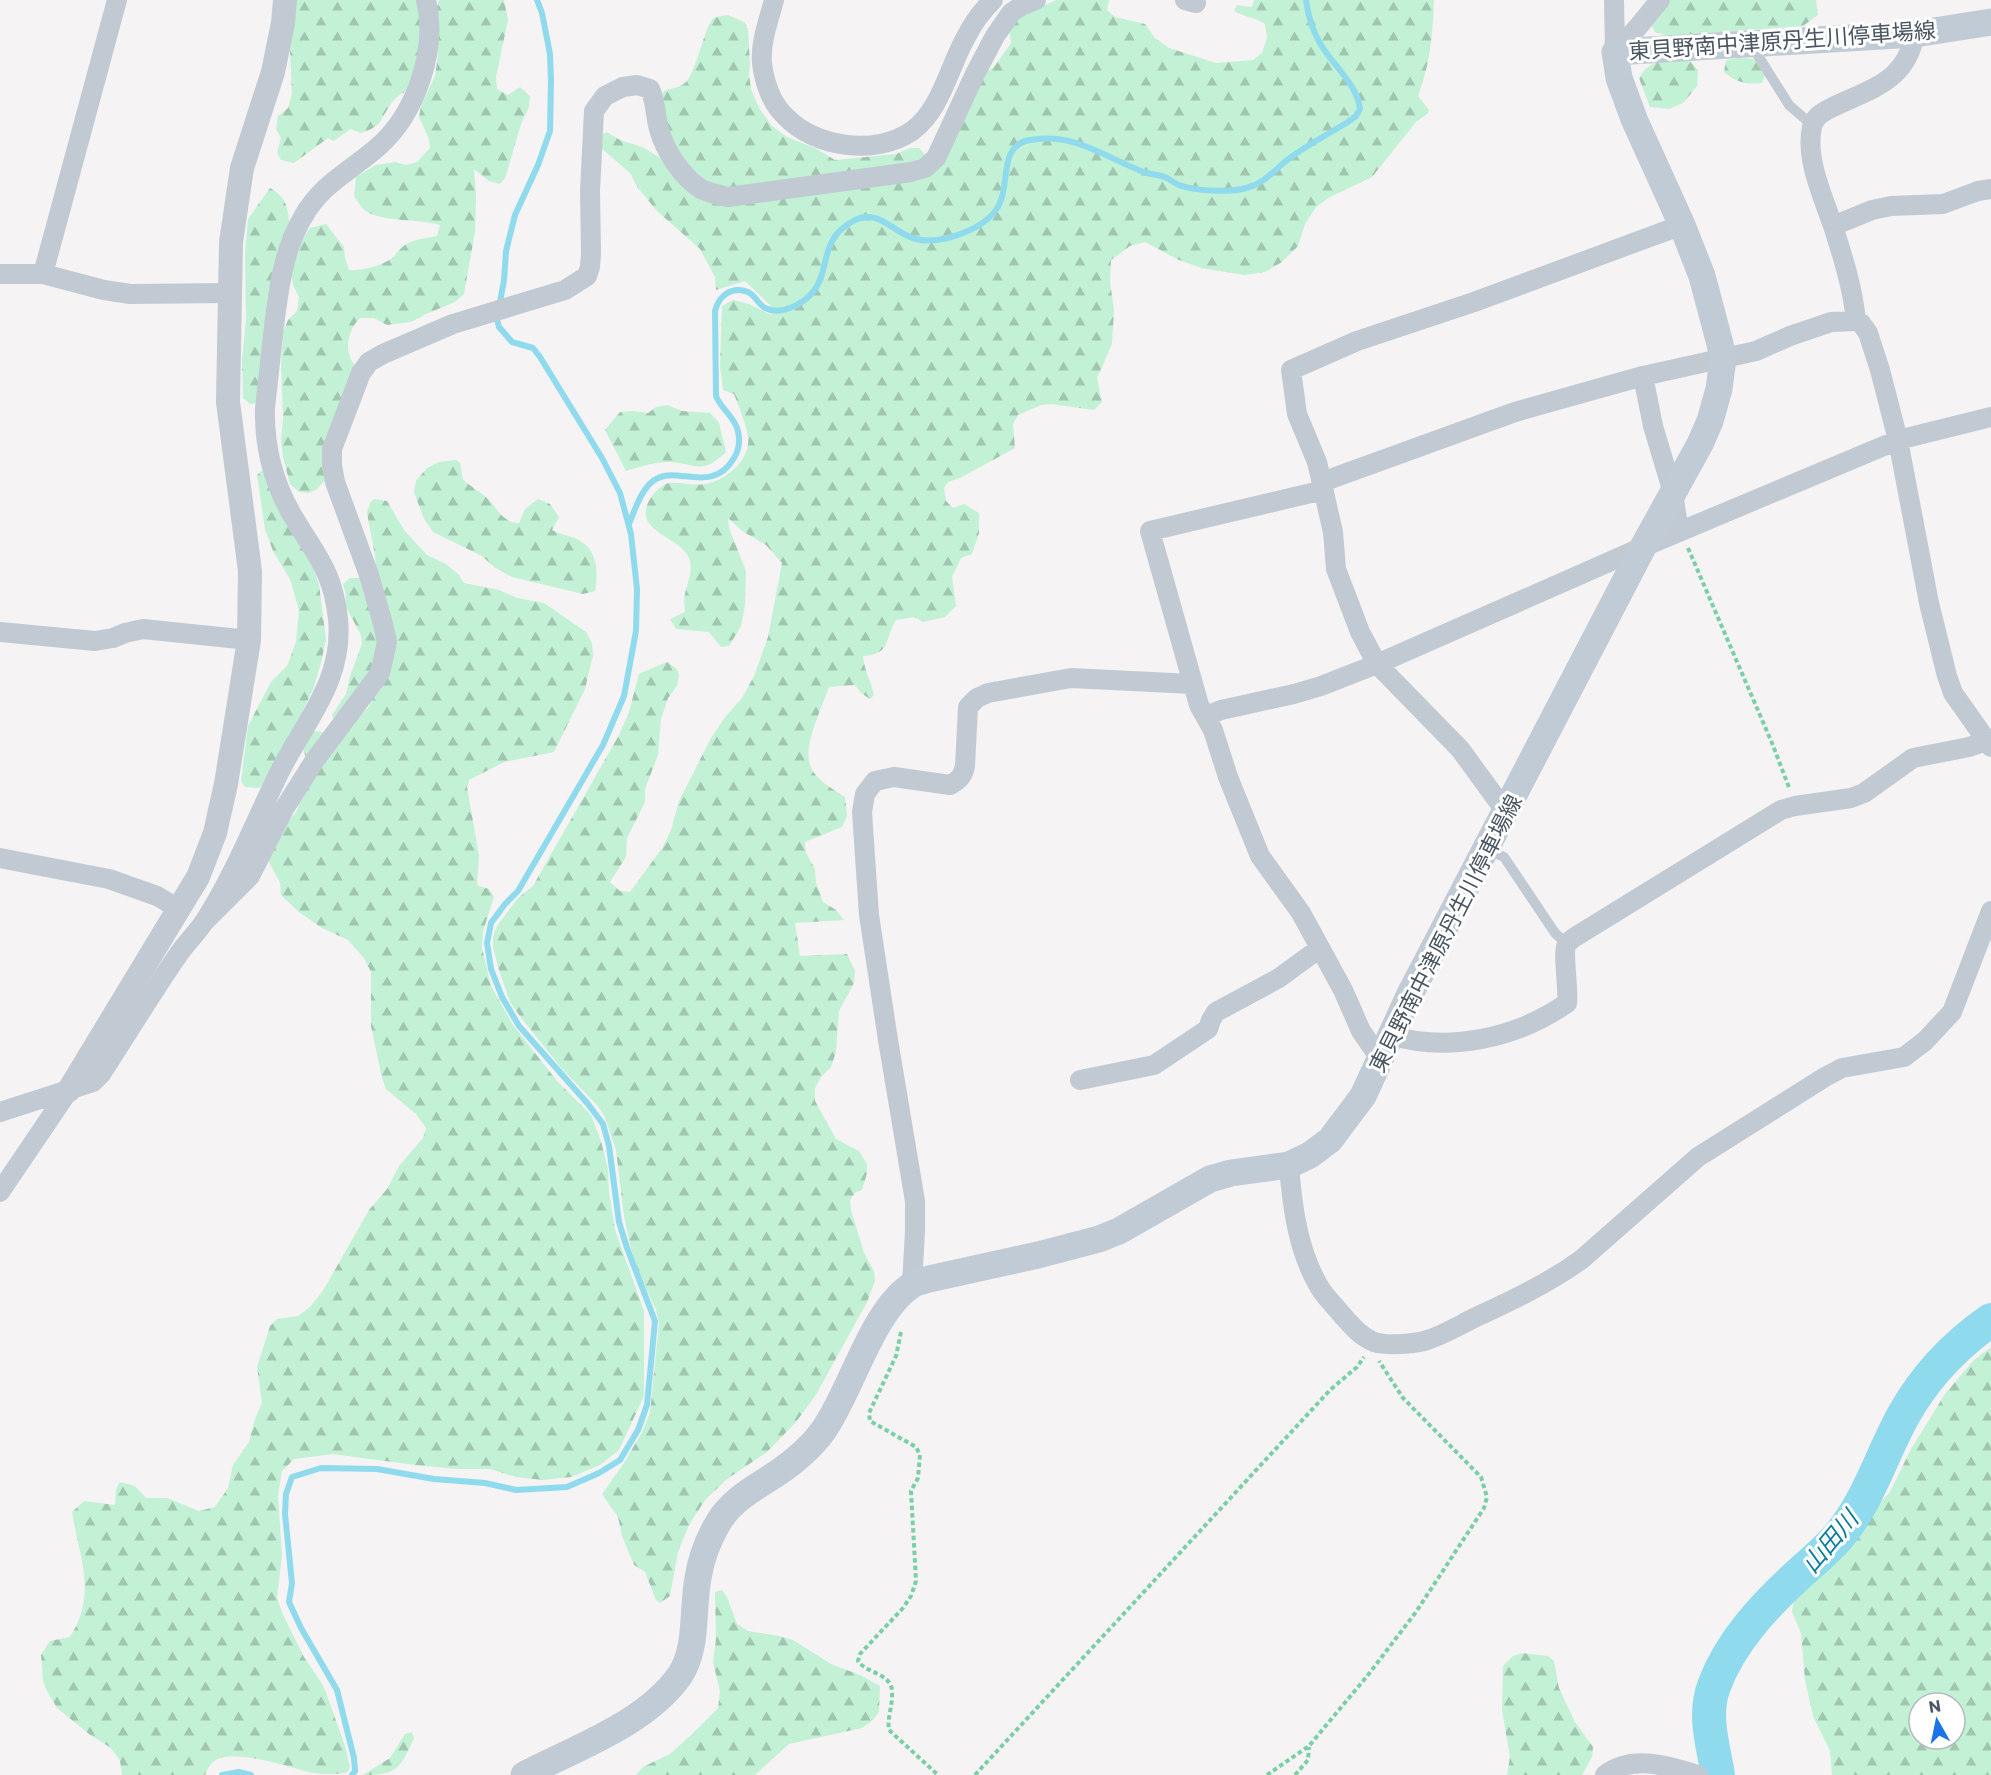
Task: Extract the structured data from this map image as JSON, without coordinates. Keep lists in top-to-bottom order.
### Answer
{
  "streets": {
    "main road": ["東貝野南中津原丹生川停車場線"]
  },
  "water": ["山田川"],
  "north": "top"
}
